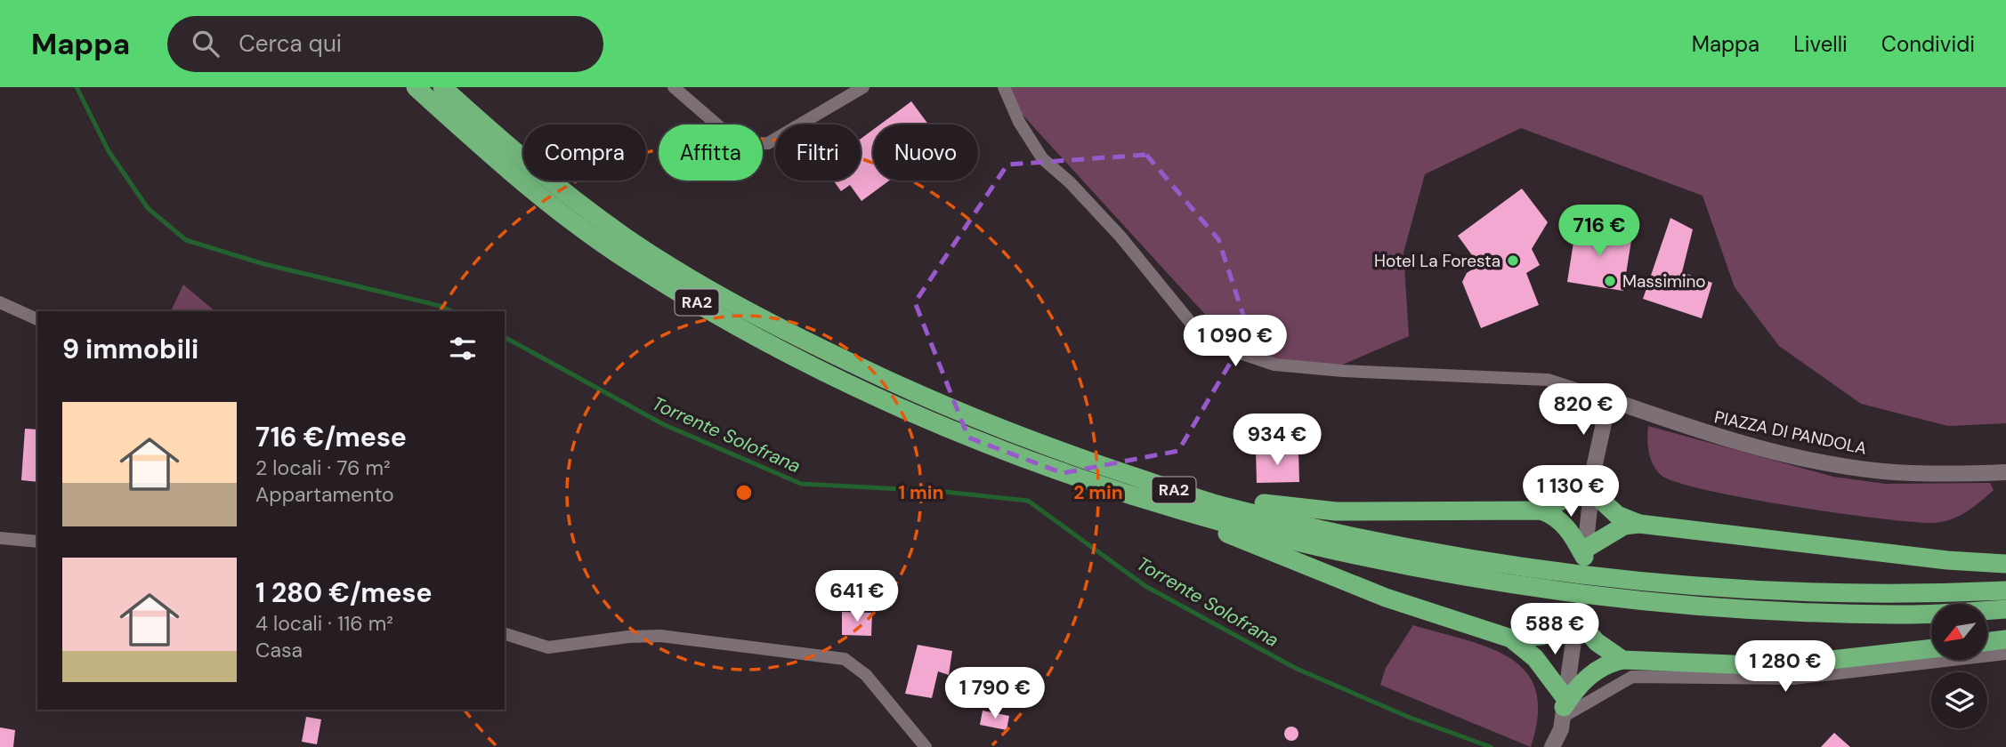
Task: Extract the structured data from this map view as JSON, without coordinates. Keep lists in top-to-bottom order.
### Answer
{
  "streets": {
    "highway": ["RA2"],
    "street": ["PIAZZA DI PANDOLA"]
  },
  "water": ["Torrente Solofrana"],
  "places": ["Hotel La Foresta", "Massimino"],
  "north": "bottom left",
  "page": {
    "header": "Mappa",
    "search": "Cerca qui",
    "nav": ["Mappa", "Livelli", "Condividi"],
    "chip": [
      "Compra",
      "Affitta",
      "Filtri",
      "Nuovo"
    ],
    "price": [
      "716 €",
      "1 090 €",
      "820 €",
      "934 €",
      "1 130 €",
      "641 €",
      "588 €",
      "1 280 €",
      "1 790 €"
    ],
    "heading": "9 immobili",
    "list": [
      {
        "name": "716 €/mese",
        "note": "2 locali · 76 m² · Appartamento"
      },
      {
        "name": "1 280 €/mese",
        "note": "4 locali · 116 m² · Casa"
      }
    ]
  },
  "rings": ["1 min", "2 min"]
}
